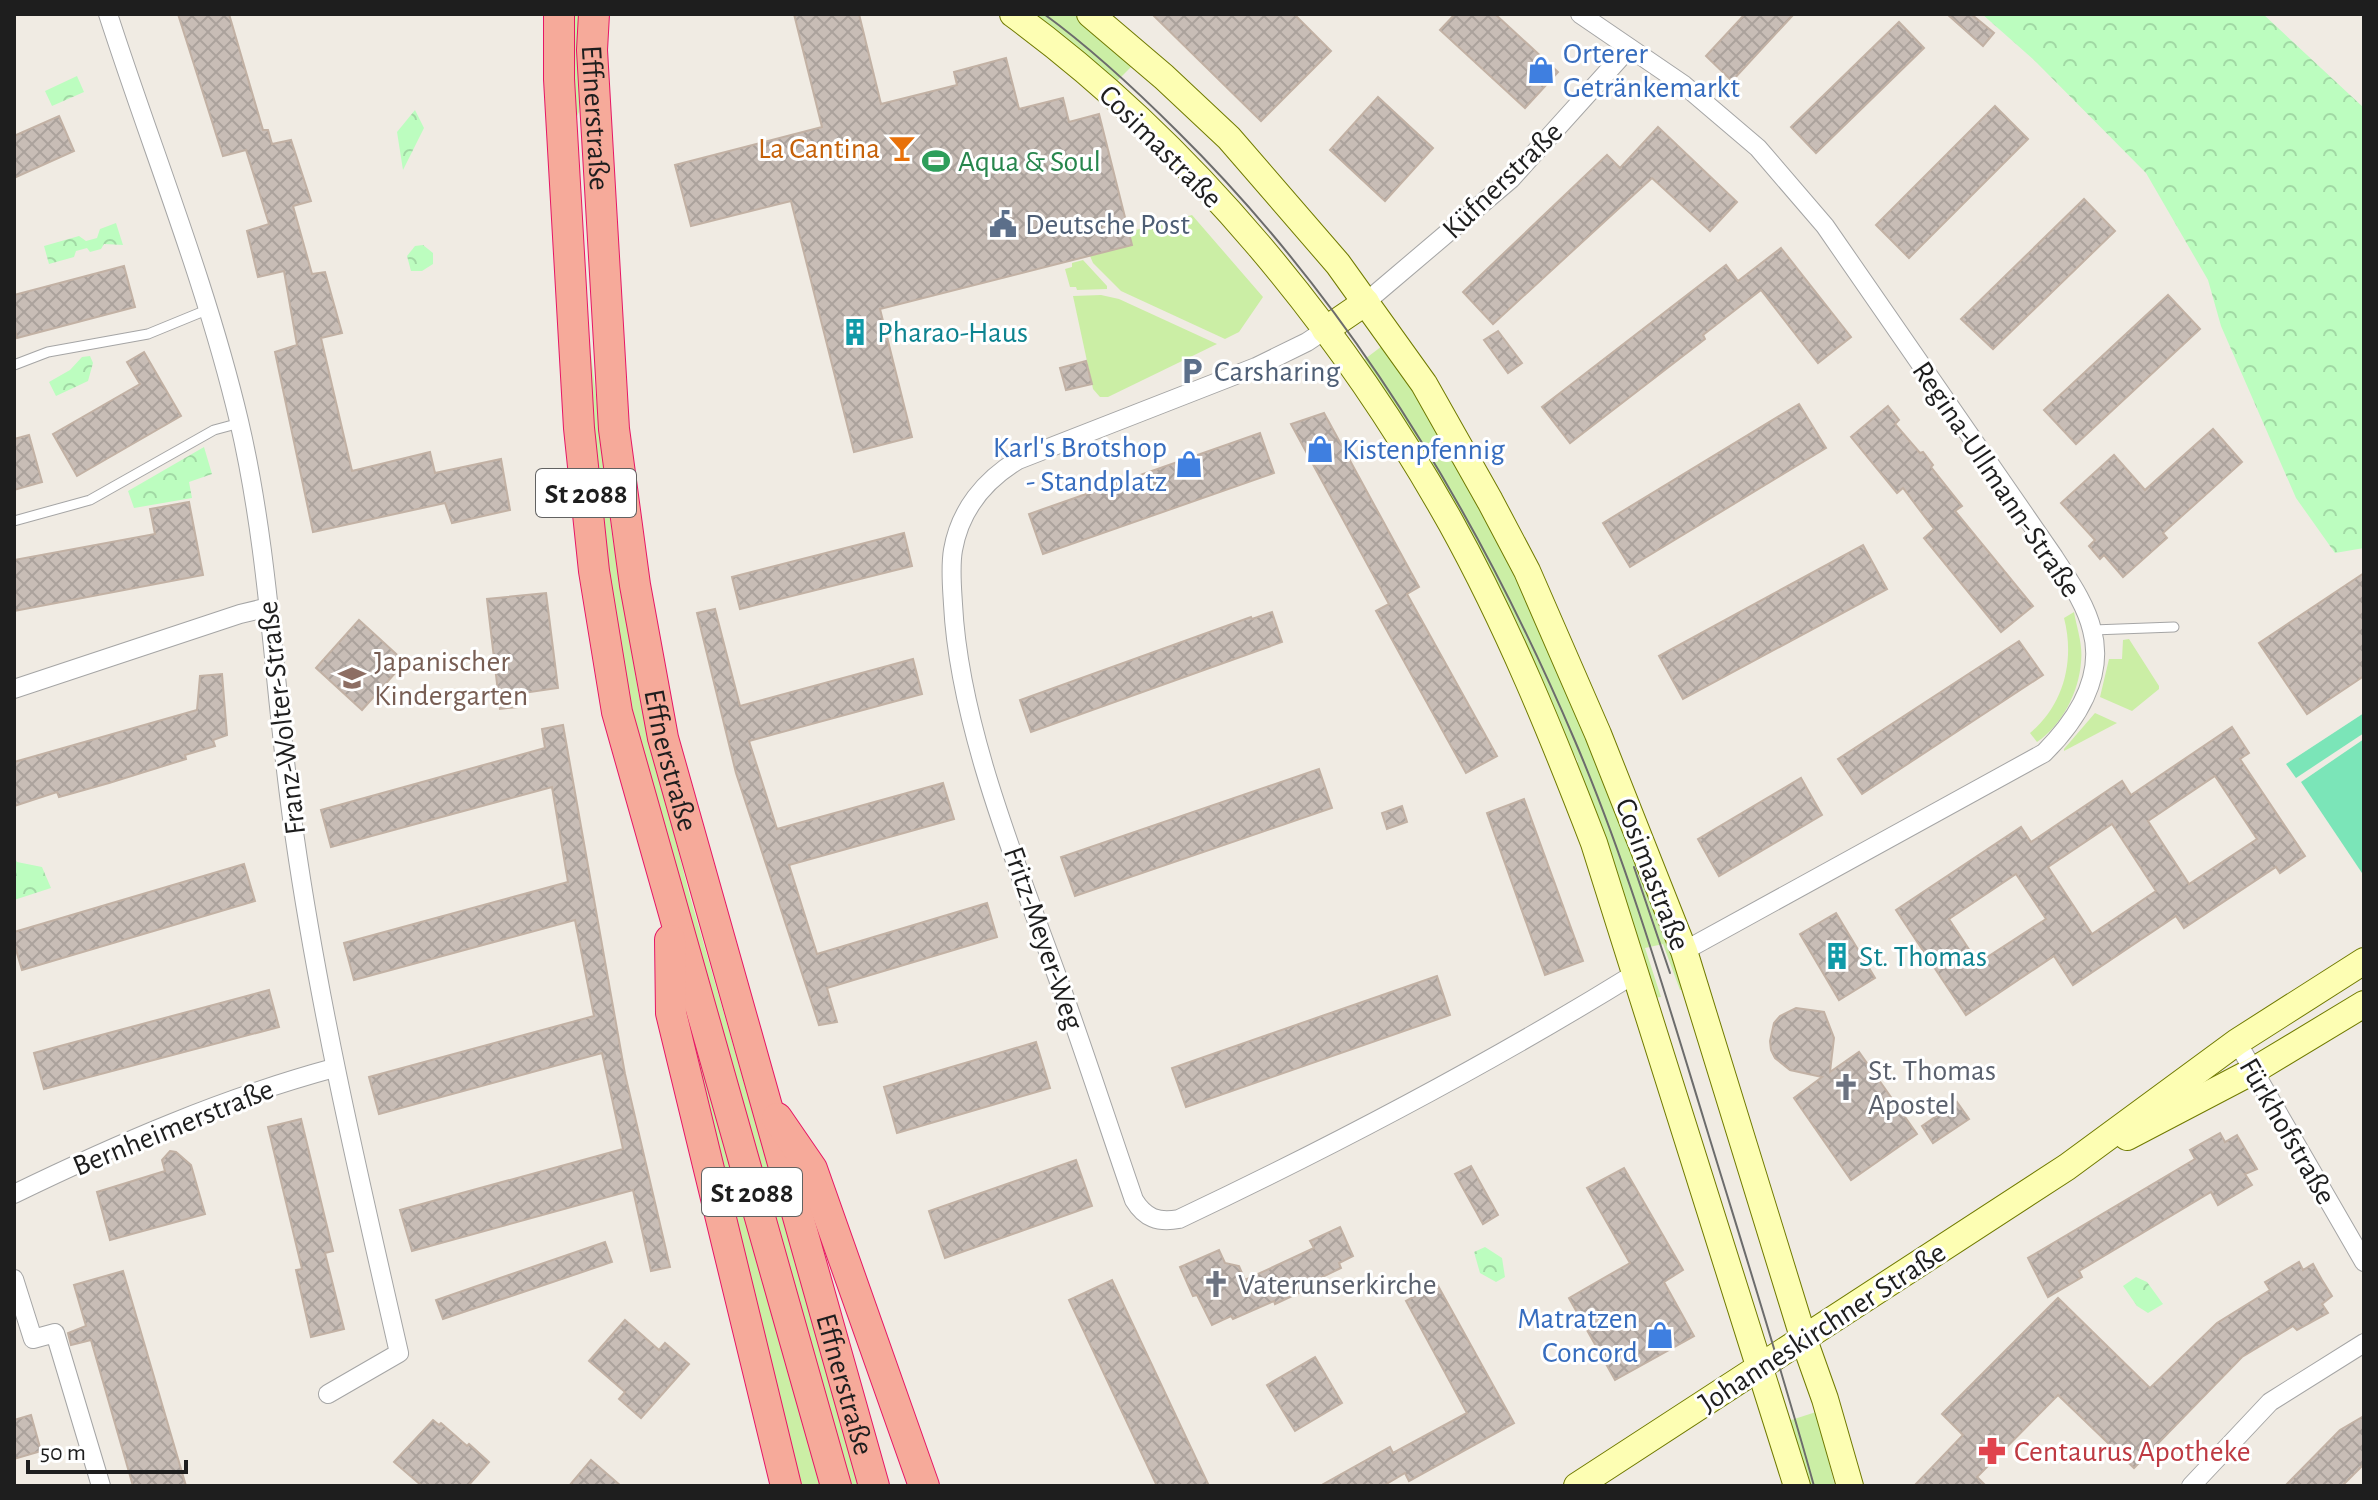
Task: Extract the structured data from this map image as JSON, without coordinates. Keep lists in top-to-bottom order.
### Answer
{
  "streets": {
    "highway": ["Effnerstraße", "St 2088"],
    "main road": ["Cosimastraße", "Johanneskirchner Straße"],
    "street": [
      "Küfnerstraße",
      "Regina-Ullmann-Straße",
      "Franz-Wolter-Straße",
      "Fritz-Meyer-Weg",
      "Bernheimerstraße",
      "Fürkhofstraße"
    ]
  },
  "crossings": [
    ["Cosimastraße", "Küfnerstraße"],
    ["Cosimastraße", "Regina-Ullmann-Straße"],
    ["Cosimastraße", "Fritz-Meyer-Weg"],
    ["Cosimastraße", "Johanneskirchner Straße"],
    ["Küfnerstraße", "Regina-Ullmann-Straße"],
    ["Franz-Wolter-Straße", "Bernheimerstraße"],
    ["Fürkhofstraße", "Johanneskirchner Straße"]
  ],
  "places": {
    "shop": [
      "Orterer Getränkemarkt",
      "Kistenpfennig",
      "Karl's Brotshop - Standplatz",
      "Matratzen Concord"
    ],
    "bar": ["La Cantina"],
    "sports": ["Aqua & Soul"],
    "public building": ["Deutsche Post"],
    "building": ["Pharao-Haus", "St. Thomas"],
    "parking": ["Carsharing"],
    "school or university": ["Japanischer Kindergarten"],
    "church": ["St. Thomas Apostel", "Vaterunserkirche"],
    "pharmacy": ["Centaurus Apotheke"]
  },
  "scale_bar": "50 m"
}
